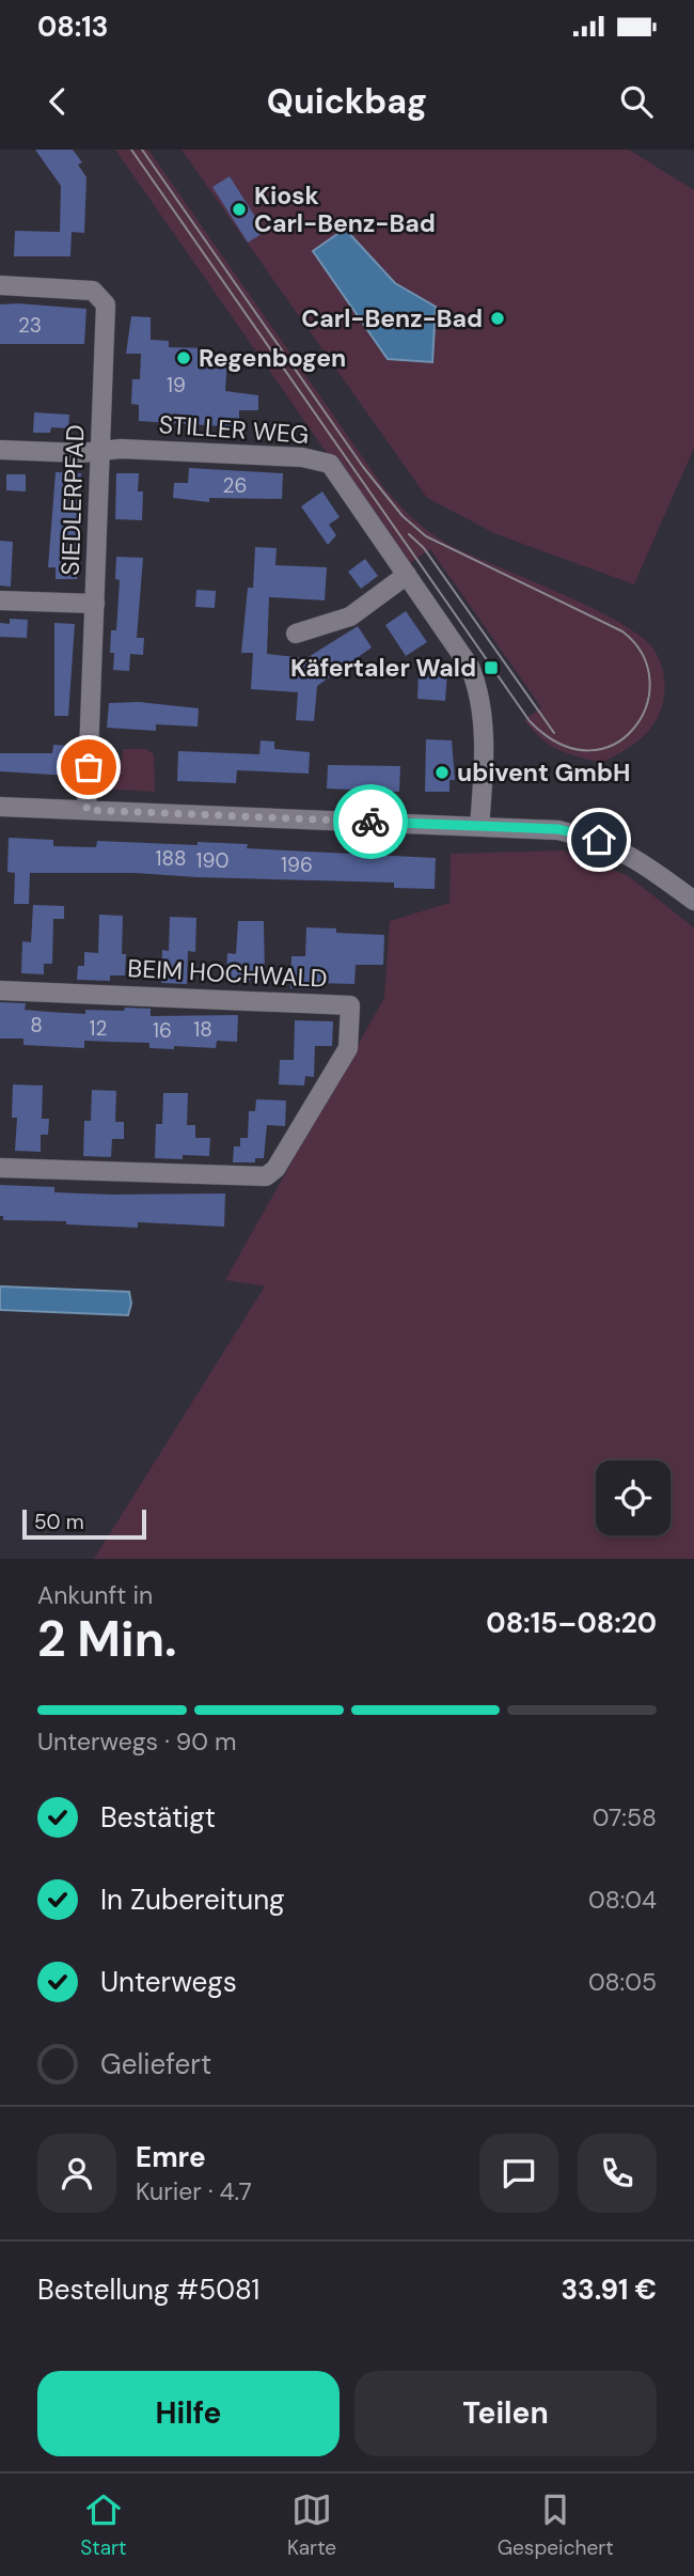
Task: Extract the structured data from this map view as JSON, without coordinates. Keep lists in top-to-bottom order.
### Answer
{
  "streets": {
    "street": ["STILLER WEG", "SIEDLERPFAD", "BEIM HOCHWALD"]
  },
  "crossings": [
    ["STILLER WEG", "SIEDLERPFAD"]
  ],
  "places": {
    "other": [
      "Kiosk Carl-Benz-Bad",
      "Carl-Benz-Bad",
      "Regenbogen",
      "ubivent GmbH"
    ],
    "transit": ["Käfertaler Wald"]
  },
  "house_numbers": [
    "23",
    "19",
    "26",
    "188",
    "190",
    "196",
    "8",
    "12",
    "18",
    "16"
  ],
  "scale_bar": "50 m",
  "page": {
    "status": "08:13",
    "header": "Quickbag",
    "scale": "50 m",
    "heading": ["2 Min.", "Ankunft in", "08:15–08:20"],
    "panel": [
      "Emre",
      "Kurier · 4.7",
      "Bestellung #5081",
      "33.91 €"
    ],
    "bar": "Unterwegs · 90 m",
    "list": [
      ["Bestätigt", "07:58"],
      ["In Zubereitung", "08:04"],
      ["Unterwegs", "08:05"],
      "Geliefert"
    ],
    "buttons": ["Hilfe", "Teilen"],
    "tabs": ["Start", "Karte", "Gespeichert"]
  }
}
